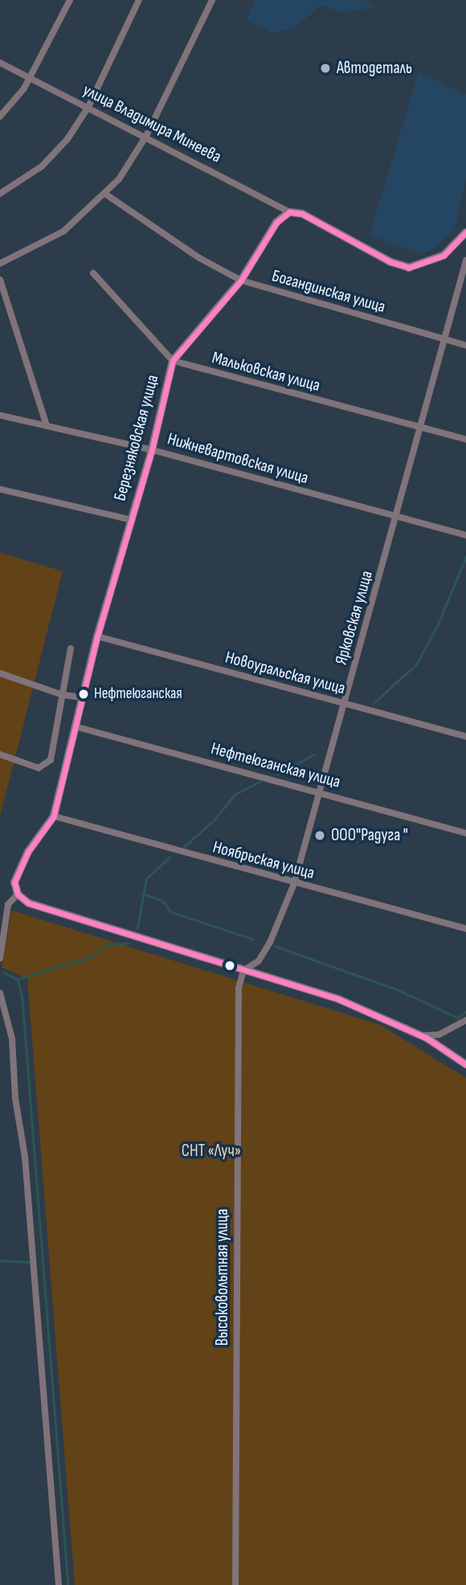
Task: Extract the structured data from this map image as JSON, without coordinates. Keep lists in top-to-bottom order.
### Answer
{
  "streets": {
    "street": [
      "улица Владимира Минеева",
      "Богандинская улица",
      "Мальковская улица",
      "Березняковская улица",
      "Нижневартовская улица",
      "Ярковская улица",
      "Новоуральская улица",
      "Нефтеюганская улица",
      "Ноябрьская улица",
      "Высоковольтная улица"
    ]
  },
  "crossings": [
    ["улица Владимира Минеева", "Березняковская улица"],
    ["Богандинская улица", "Березняковская улица"],
    ["Богандинская улица", "Ярковская улица"],
    ["Мальковская улица", "Березняковская улица"],
    ["Мальковская улица", "Ярковская улица"],
    ["Березняковская улица", "Нижневартовская улица"],
    ["Березняковская улица", "Новоуральская улица"],
    ["Березняковская улица", "Нефтеюганская улица"],
    ["Березняковская улица", "Ноябрьская улица"],
    ["Нижневартовская улица", "Ярковская улица"],
    ["Ярковская улица", "Новоуральская улица"],
    ["Ярковская улица", "Нефтеюганская улица"],
    ["Ярковская улица", "Ноябрьская улица"],
    ["Ярковская улица", "Высоковольтная улица"]
  ],
  "parks": ["СНТ «Луч»"],
  "places": ["Автодеталь", "Нефтеюганская", "ООО\"Радуга \""]
}
